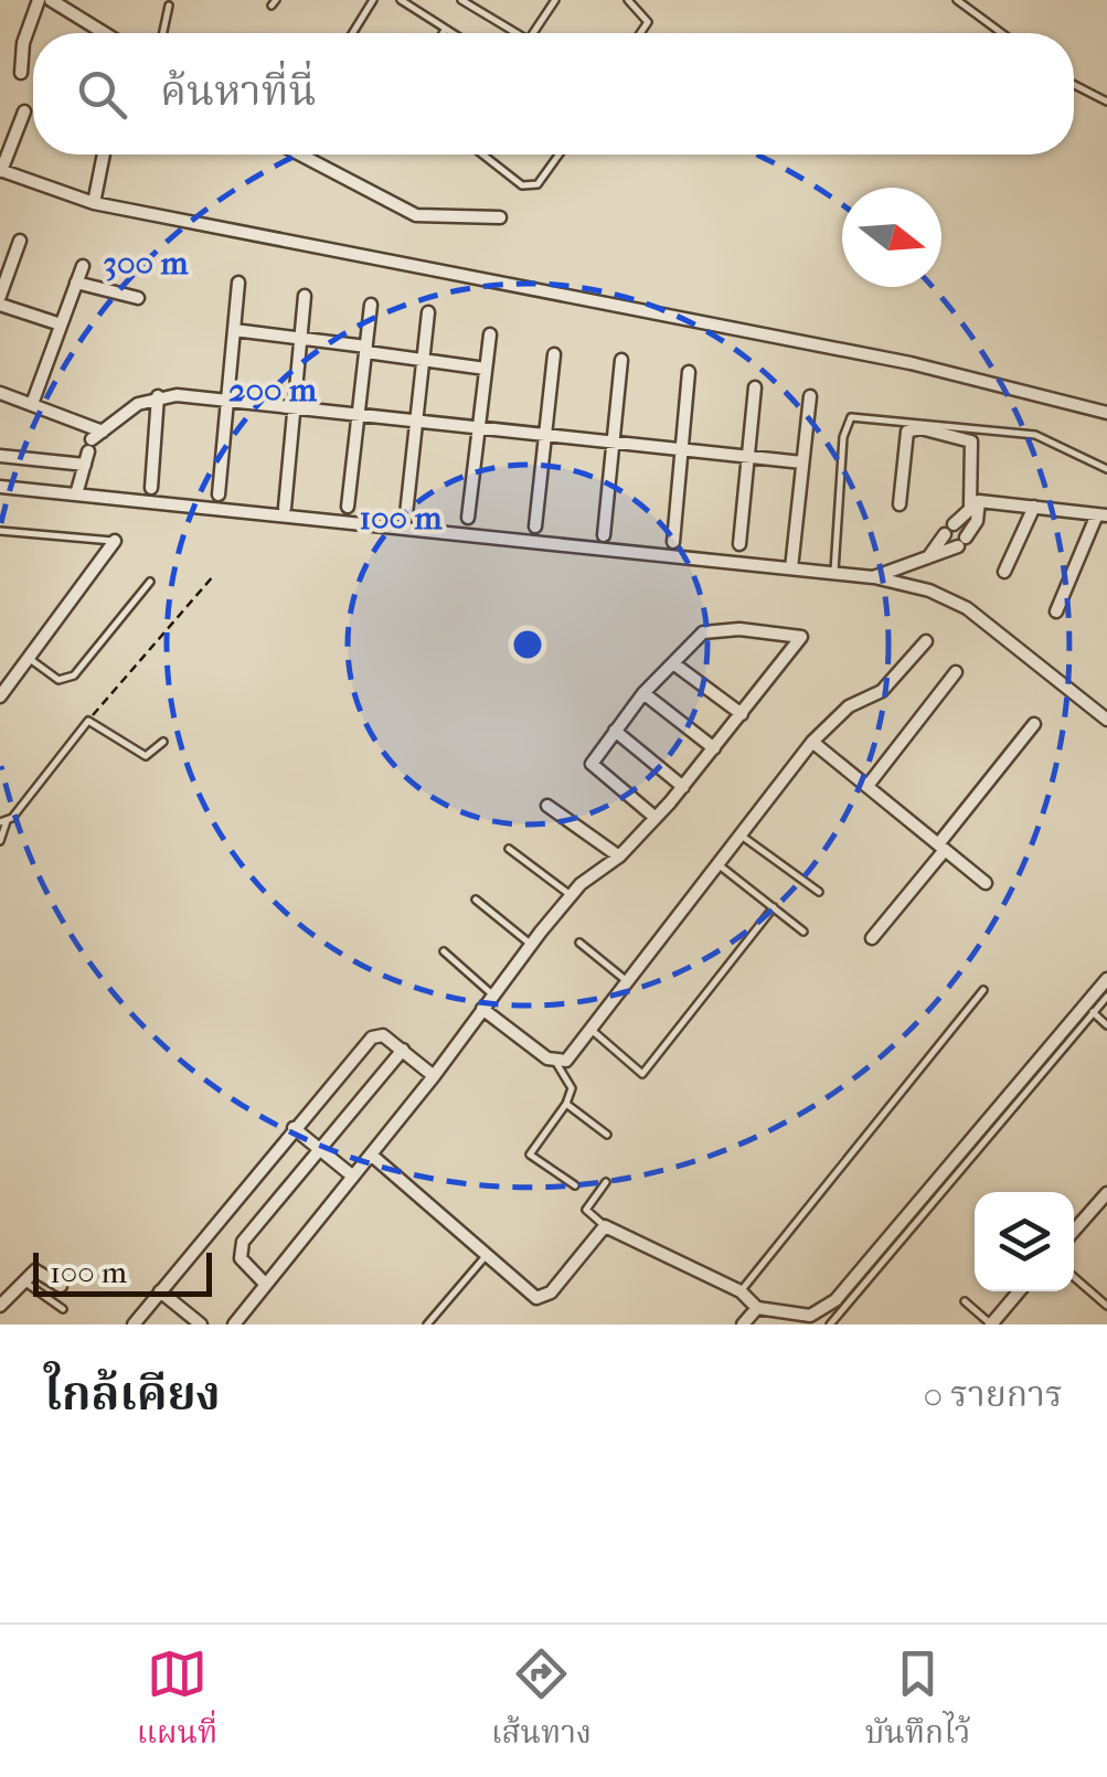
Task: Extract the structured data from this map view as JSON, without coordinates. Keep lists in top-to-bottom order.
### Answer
{
  "scale_bar": "100 m",
  "north": "right",
  "page": {
    "search": "ค้นหาที่นี่",
    "scale": "100 m",
    "heading": ["ใกล้เคียง", "0 รายการ"],
    "nav": ["แผนที่", "เส้นทาง", "บันทึกไว้"]
  },
  "rings": ["300 m", "200 m", "100 m"]
}
